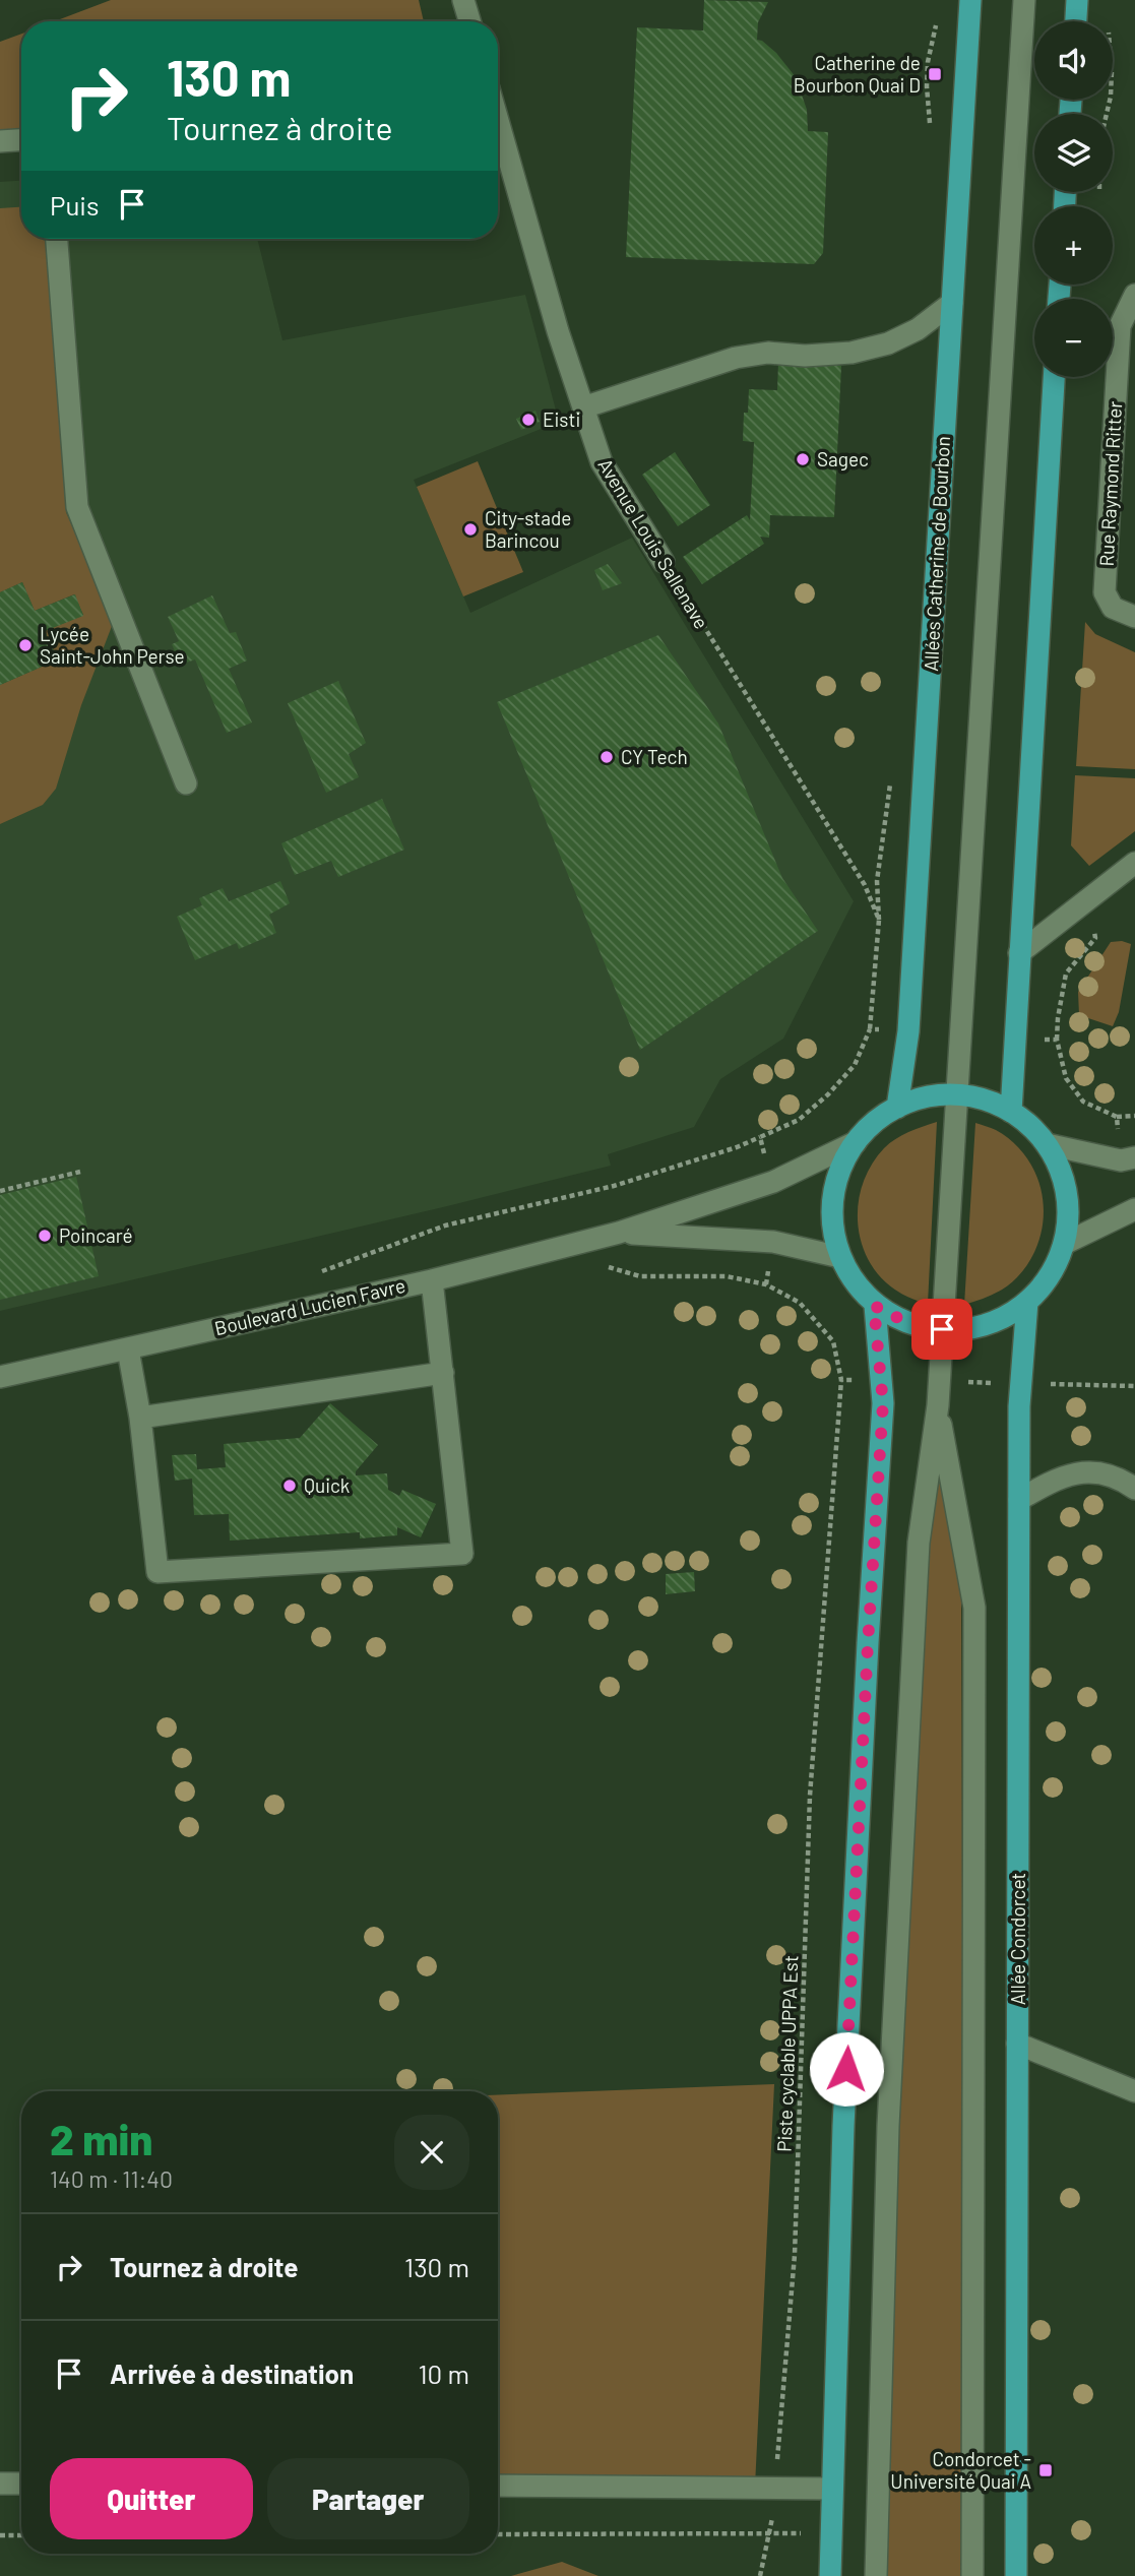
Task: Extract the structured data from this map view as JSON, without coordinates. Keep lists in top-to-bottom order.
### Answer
{
  "streets": {
    "main road": ["Allées Catherine de Bourbon", "Allée Condorcet"],
    "street": ["Rue Raymond Ritter", "Avenue Louis Sallenave", "Boulevard Lucien Favre"],
    "path": ["Piste cyclable UPPA Est"]
  },
  "places": {
    "transit": ["Catherine de Bourbon Quai D", "Condorcet - Université Quai A"],
    "other": [
      "Eisti",
      "Sagec",
      "City-stade Barincou",
      "Lycée Saint-John Perse",
      "CY Tech",
      "Poincaré",
      "Quick"
    ]
  },
  "page": {
    "map_buttons": ["+", "−"],
    "turn": ["130 m", "Tournez à droite"],
    "then": "Puis",
    "heading": ["2 min", "140 m · 11:40"],
    "list": [
      {
        "name": "Tournez à droite",
        "value": "130 m"
      },
      {
        "name": "Arrivée à destination",
        "value": "10 m"
      }
    ],
    "buttons": ["Quitter", "Partager"]
  }
}
